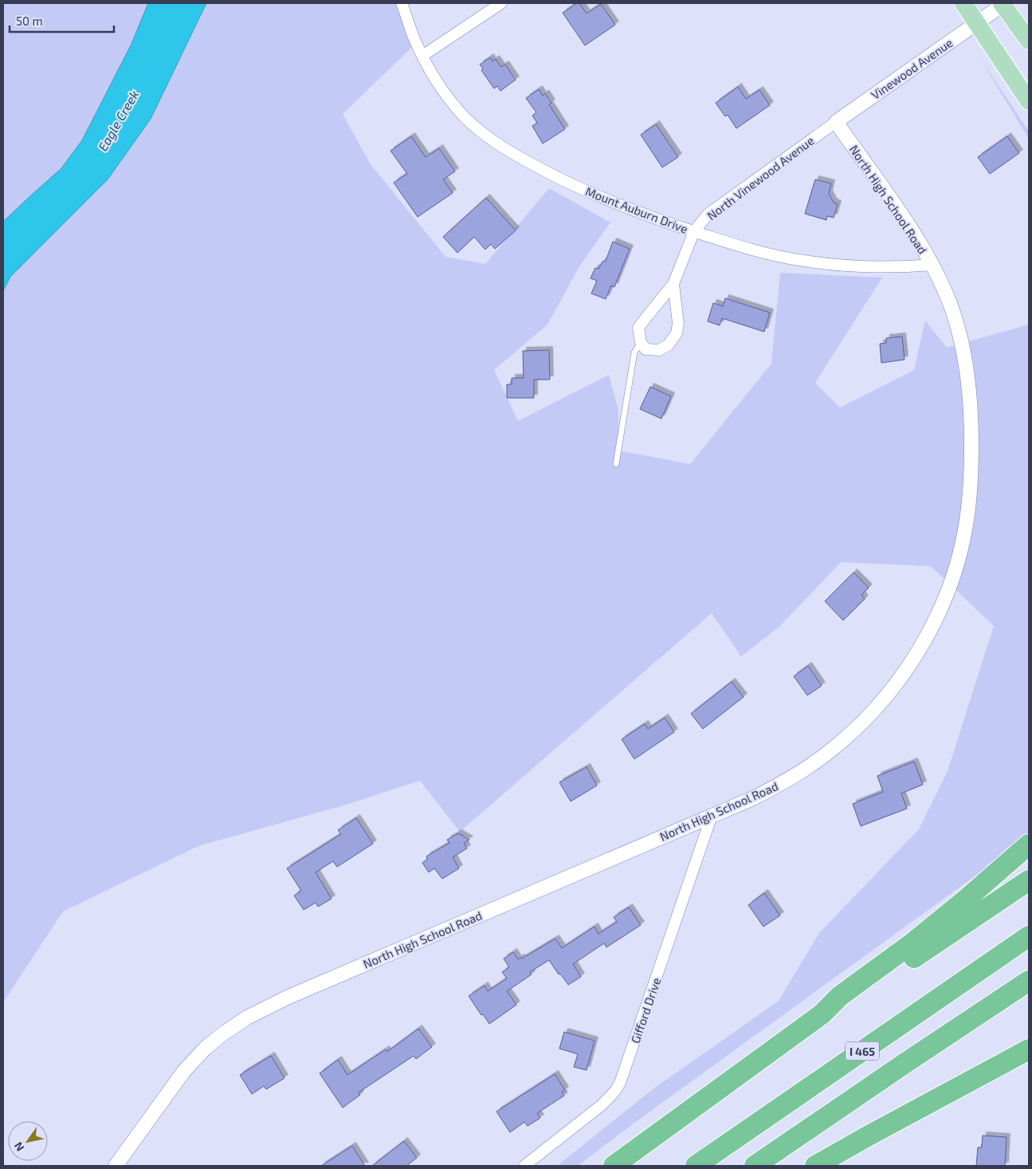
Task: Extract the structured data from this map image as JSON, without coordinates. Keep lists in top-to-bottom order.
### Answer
{
  "streets": {
    "highway": ["I 465"],
    "street": [
      "Vinewood Avenue",
      "North Vinewood Avenue",
      "North High School Road",
      "Mount Auburn Drive",
      "Gifford Drive"
    ]
  },
  "crossings": [
    ["Vinewood Avenue", "North Vinewood Avenue"],
    ["Vinewood Avenue", "North High School Road"],
    ["North Vinewood Avenue", "North High School Road"],
    ["North Vinewood Avenue", "Mount Auburn Drive"],
    ["North High School Road", "Mount Auburn Drive"],
    ["North High School Road", "Gifford Drive"]
  ],
  "water": ["Eagle Creek"],
  "scale_bar": "50 m",
  "north": "bottom left"
}
